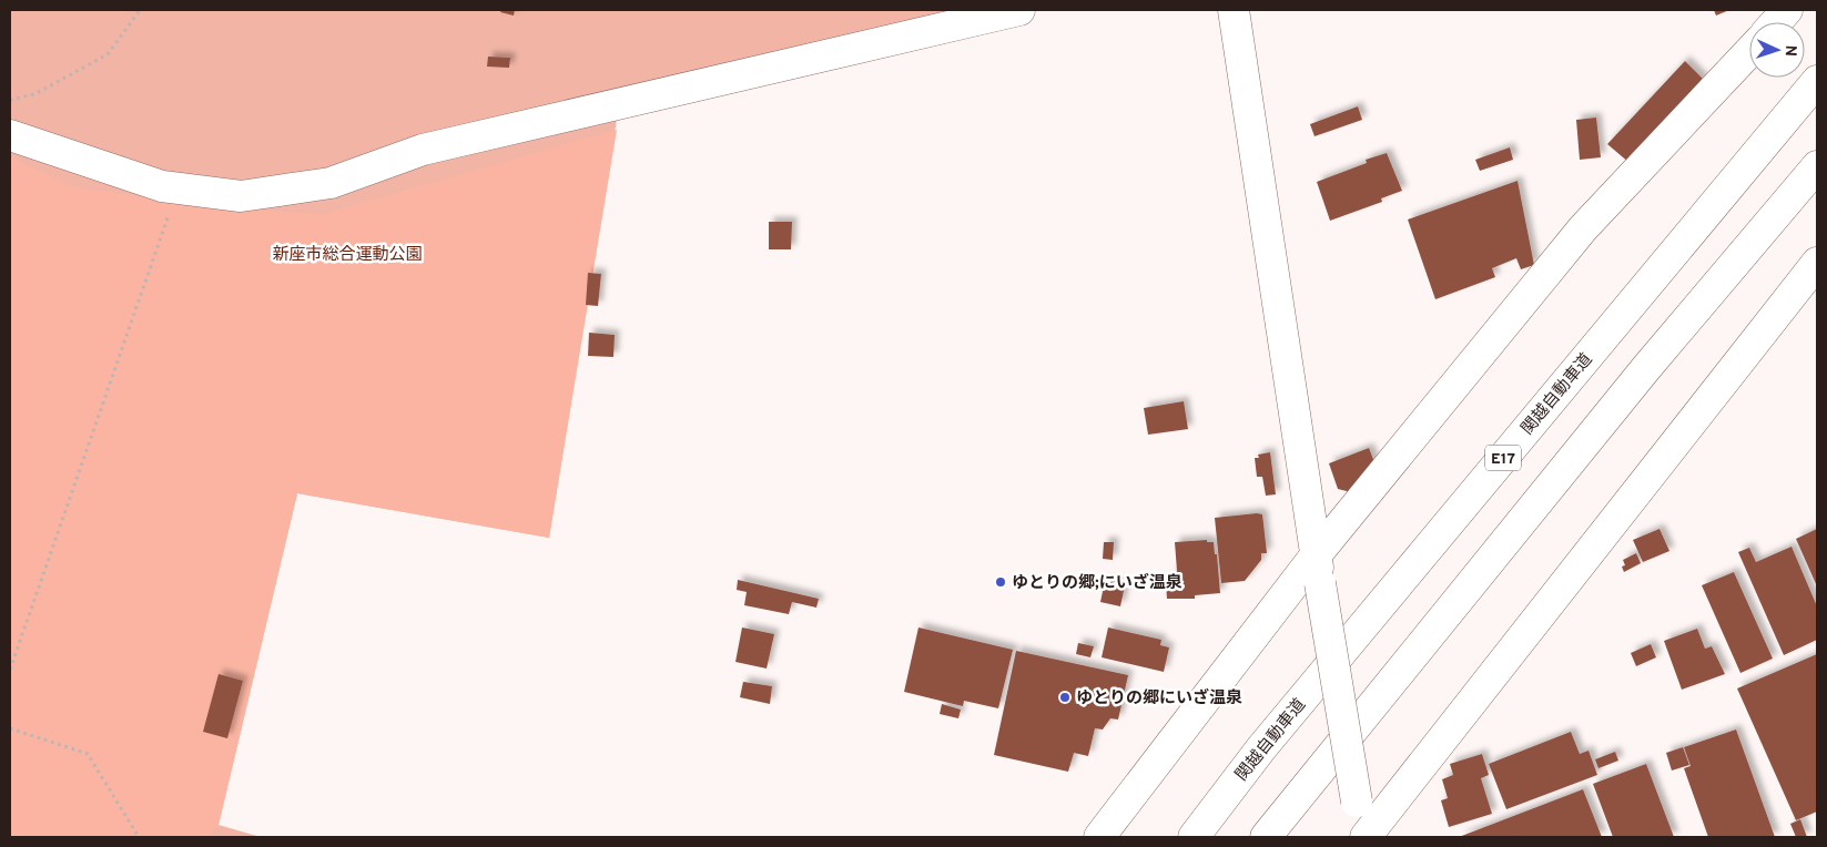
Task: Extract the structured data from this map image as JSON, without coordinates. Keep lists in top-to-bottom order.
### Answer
{
  "streets": {
    "main road": ["関越自動車道", "E17"]
  },
  "parks": ["新座市総合運動公園"],
  "places": ["ゆとりの郷;にいざ温泉", "ゆとりの郷にいざ温泉"],
  "north": "right"
}
